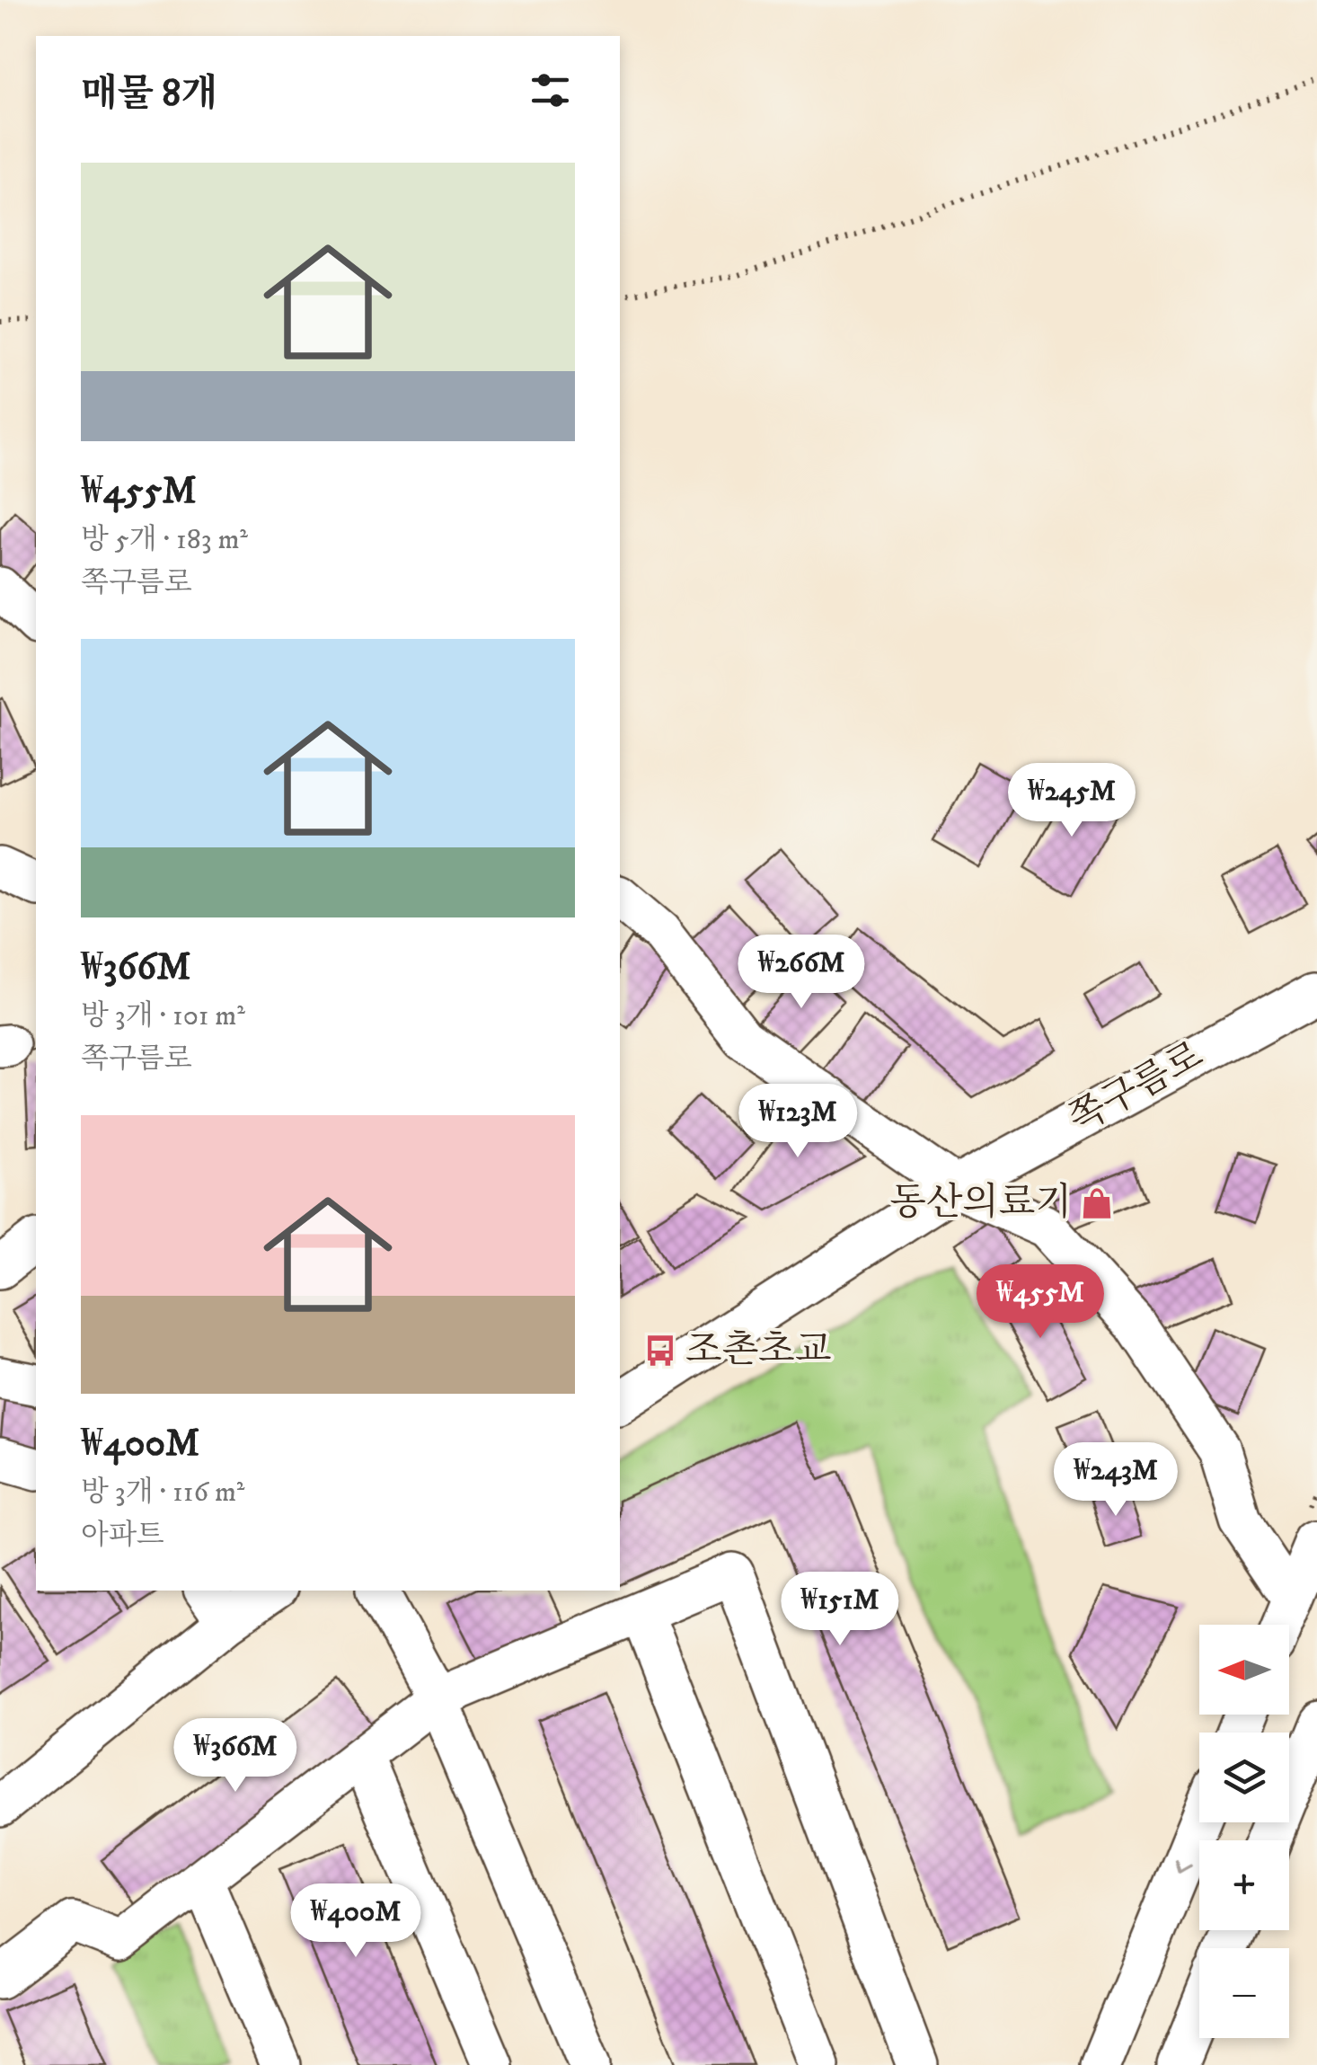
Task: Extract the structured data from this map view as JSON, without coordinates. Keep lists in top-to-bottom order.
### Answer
{
  "streets": {
    "street": ["쪽구름로"]
  },
  "places": {
    "shop": ["동산의료기"],
    "bus stop": ["조촌초교"]
  },
  "north": "left",
  "page": {
    "heading": "매물 8개",
    "list": [
      {
        "name": "₩455M",
        "note": "방 5개 · 183 m² · 쪽구름로"
      },
      {
        "name": "₩366M",
        "note": "방 3개 · 101 m² · 쪽구름로"
      },
      {
        "name": "₩400M",
        "note": "방 3개 · 116 m² · 아파트"
      }
    ],
    "price": [
      "₩245M",
      "₩266M",
      "₩123M",
      "₩455M",
      "₩243M",
      "₩151M",
      "₩366M",
      "₩400M"
    ],
    "map_buttons": ["+", "−"]
  }
}
